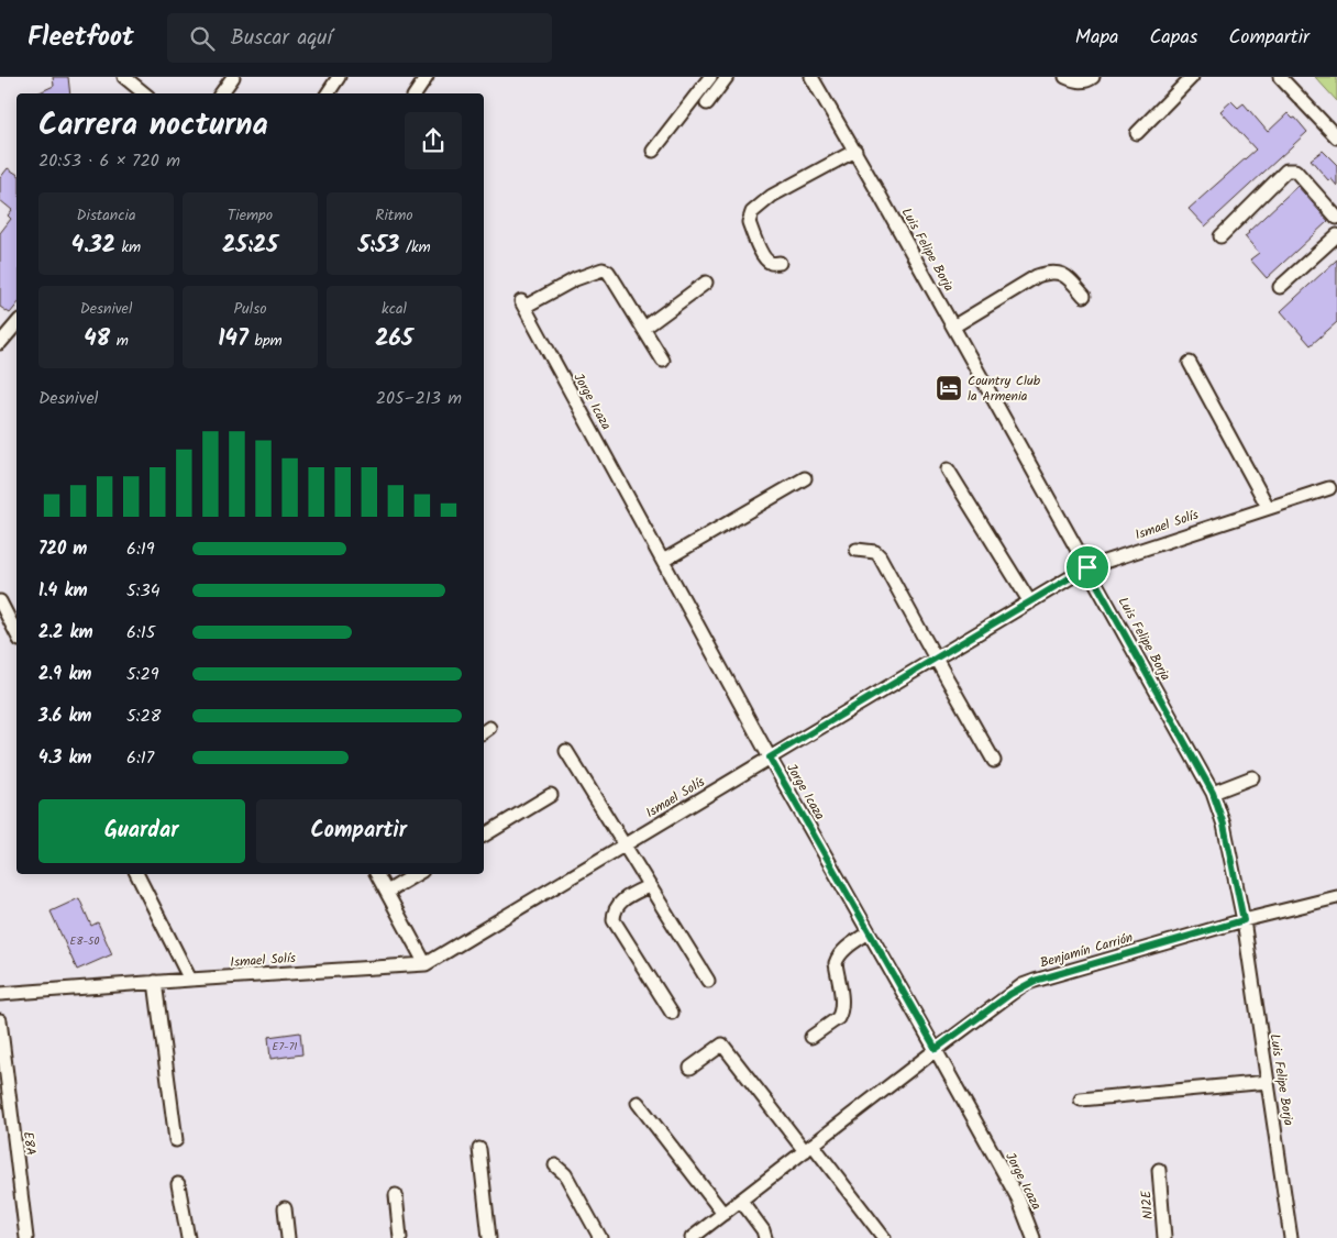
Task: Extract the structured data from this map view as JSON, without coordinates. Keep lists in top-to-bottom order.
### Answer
{
  "streets": {
    "street": [
      "Luis Felipe Borja",
      "Jorge Icaza",
      "Ismael Solís",
      "Benjamín Carrión",
      "E8A",
      "N12E"
    ]
  },
  "crossings": [
    ["Luis Felipe Borja", "Ismael Solís"],
    ["Luis Felipe Borja", "Benjamín Carrión"],
    ["Jorge Icaza", "Ismael Solís"],
    ["Jorge Icaza", "Benjamín Carrión"]
  ],
  "places": {
    "hotel": ["Country Club la Armenia"]
  },
  "house_numbers": ["E8-50", "E7-71"],
  "page": {
    "header": "Fleetfoot",
    "search": "Buscar aquí",
    "nav": ["Mapa", "Capas", "Compartir"],
    "heading": ["Carrera nocturna", "20:53 · 6 × 720 m"],
    "stats": [
      ["Distancia", "4.32 km"],
      ["Tiempo", "25:25"],
      ["Ritmo", "5:53 /km"],
      ["Desnivel", "48 m"],
      ["Pulso", "147 bpm"],
      ["kcal", "265"]
    ],
    "chart": ["Desnivel", "205–213 m"],
    "list": [
      {
        "name": "720 m",
        "note": "6:19"
      },
      {
        "name": "1.4 km",
        "note": "5:34"
      },
      {
        "name": "2.2 km",
        "note": "6:15"
      },
      {
        "name": "2.9 km",
        "note": "5:29"
      },
      {
        "name": "3.6 km",
        "note": "5:28"
      },
      {
        "name": "4.3 km",
        "note": "6:17"
      }
    ],
    "buttons": ["Guardar", "Compartir"]
  }
}
